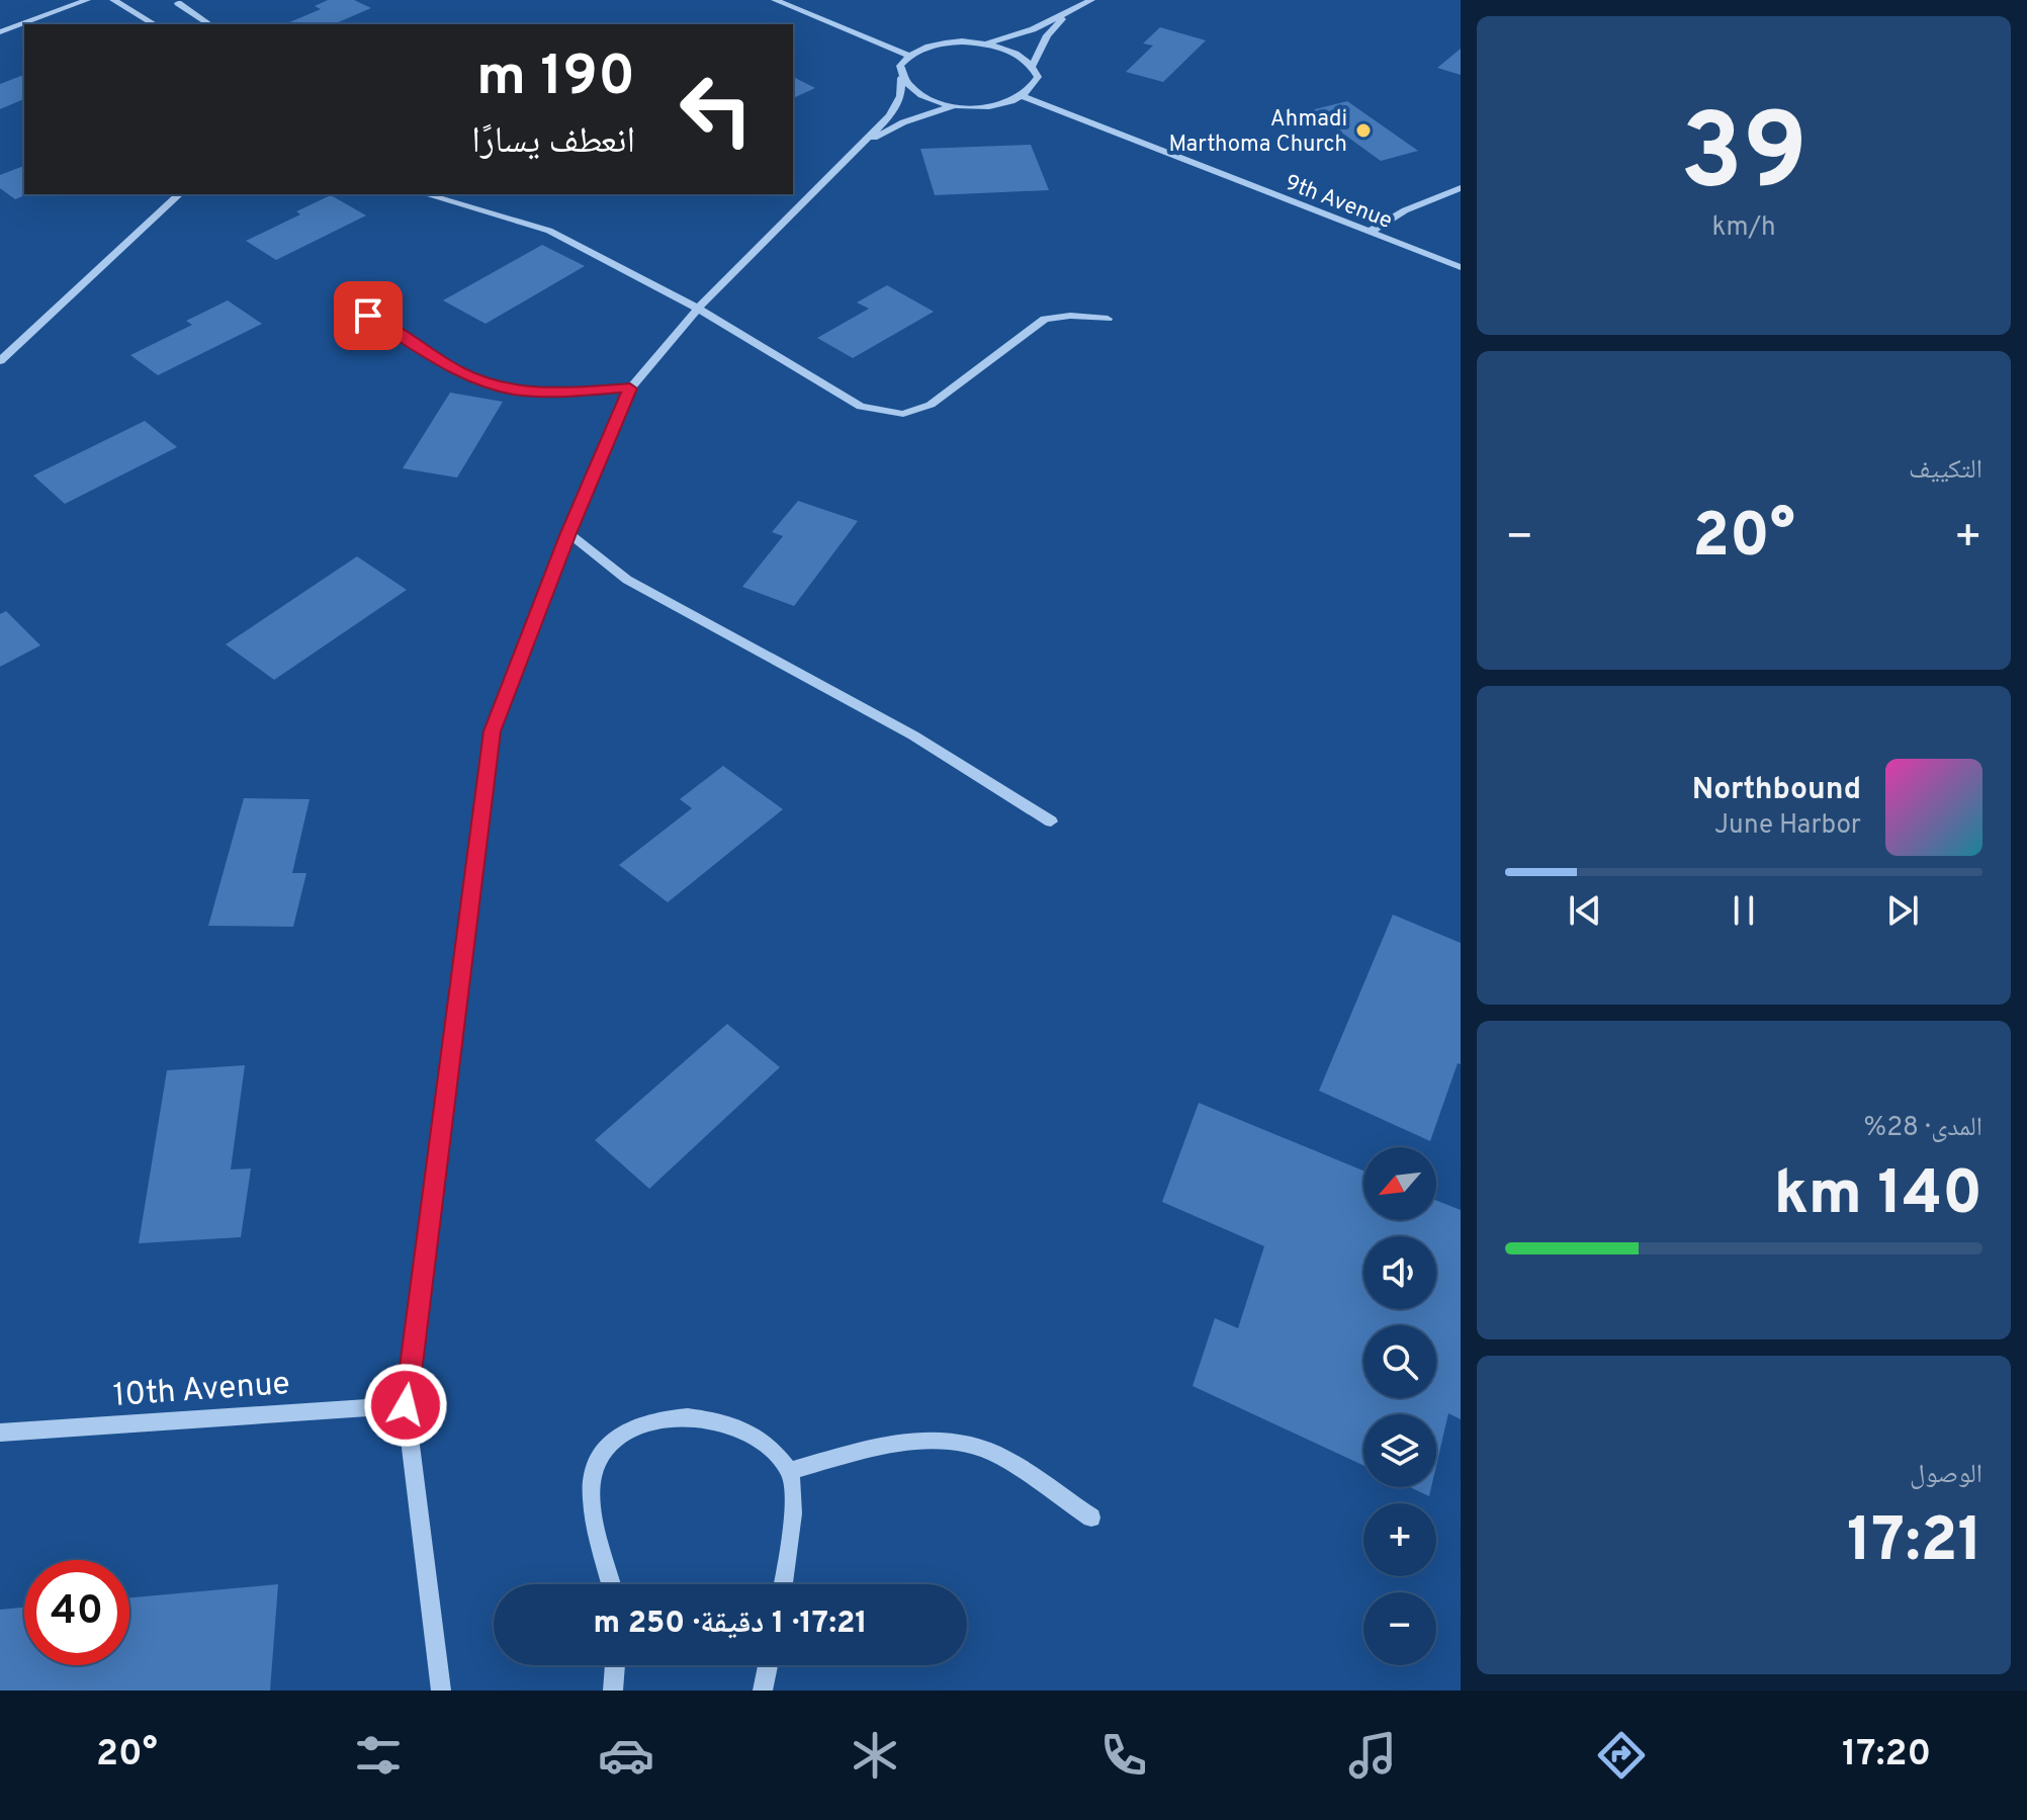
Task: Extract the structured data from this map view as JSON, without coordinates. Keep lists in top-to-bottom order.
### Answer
{
  "streets": {
    "street": ["9th Avenue", "10th Avenue"]
  },
  "places": ["Ahmadi Marthoma Church"],
  "north": "bottom left",
  "page": {
    "tile": [
      ["39", "km/h"],
      "التكييف",
      ["المدى · 28%", "140 km"],
      ["الوصول", "17:21"]
    ],
    "turn": ["190 m", "انعطف يسارًا"],
    "heat": ["−", "20°", "+"],
    "song": ["Northbound", "June Harbor"],
    "map_buttons": ["+", "−"],
    "limit": "40",
    "trip": "17:21 · 1 دقيقة · 250 m",
    "tabs": ["17:20", "20°"]
  }
}
